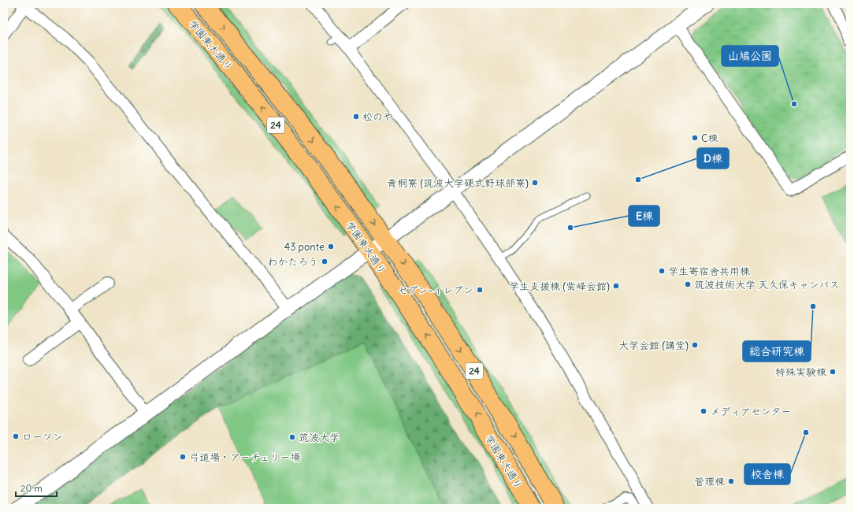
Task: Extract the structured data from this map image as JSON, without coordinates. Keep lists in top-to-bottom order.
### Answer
{
  "streets": {
    "main road": ["学園東大通り", "24"]
  },
  "places": [
    "山鳩公園",
    "松のや",
    "C棟",
    "D棟",
    "青桐寮 (筑波大学硬式野球部寮)",
    "E棟",
    "43 ponte",
    "わかたろう",
    "学生寄宿舎共用棟",
    "筑波技術大学 天久保キャンパス",
    "学生支援棟 (紫峰会館)",
    "セブン-イレブン",
    "総合研究棟",
    "大学会館 (講堂)",
    "特殊実験棟",
    "メディアセンター",
    "校舎棟",
    "ローソン",
    "筑波大学",
    "弓道場・アーチェリー場",
    "管理棟"
  ],
  "scale_bar": "20 m"
}
